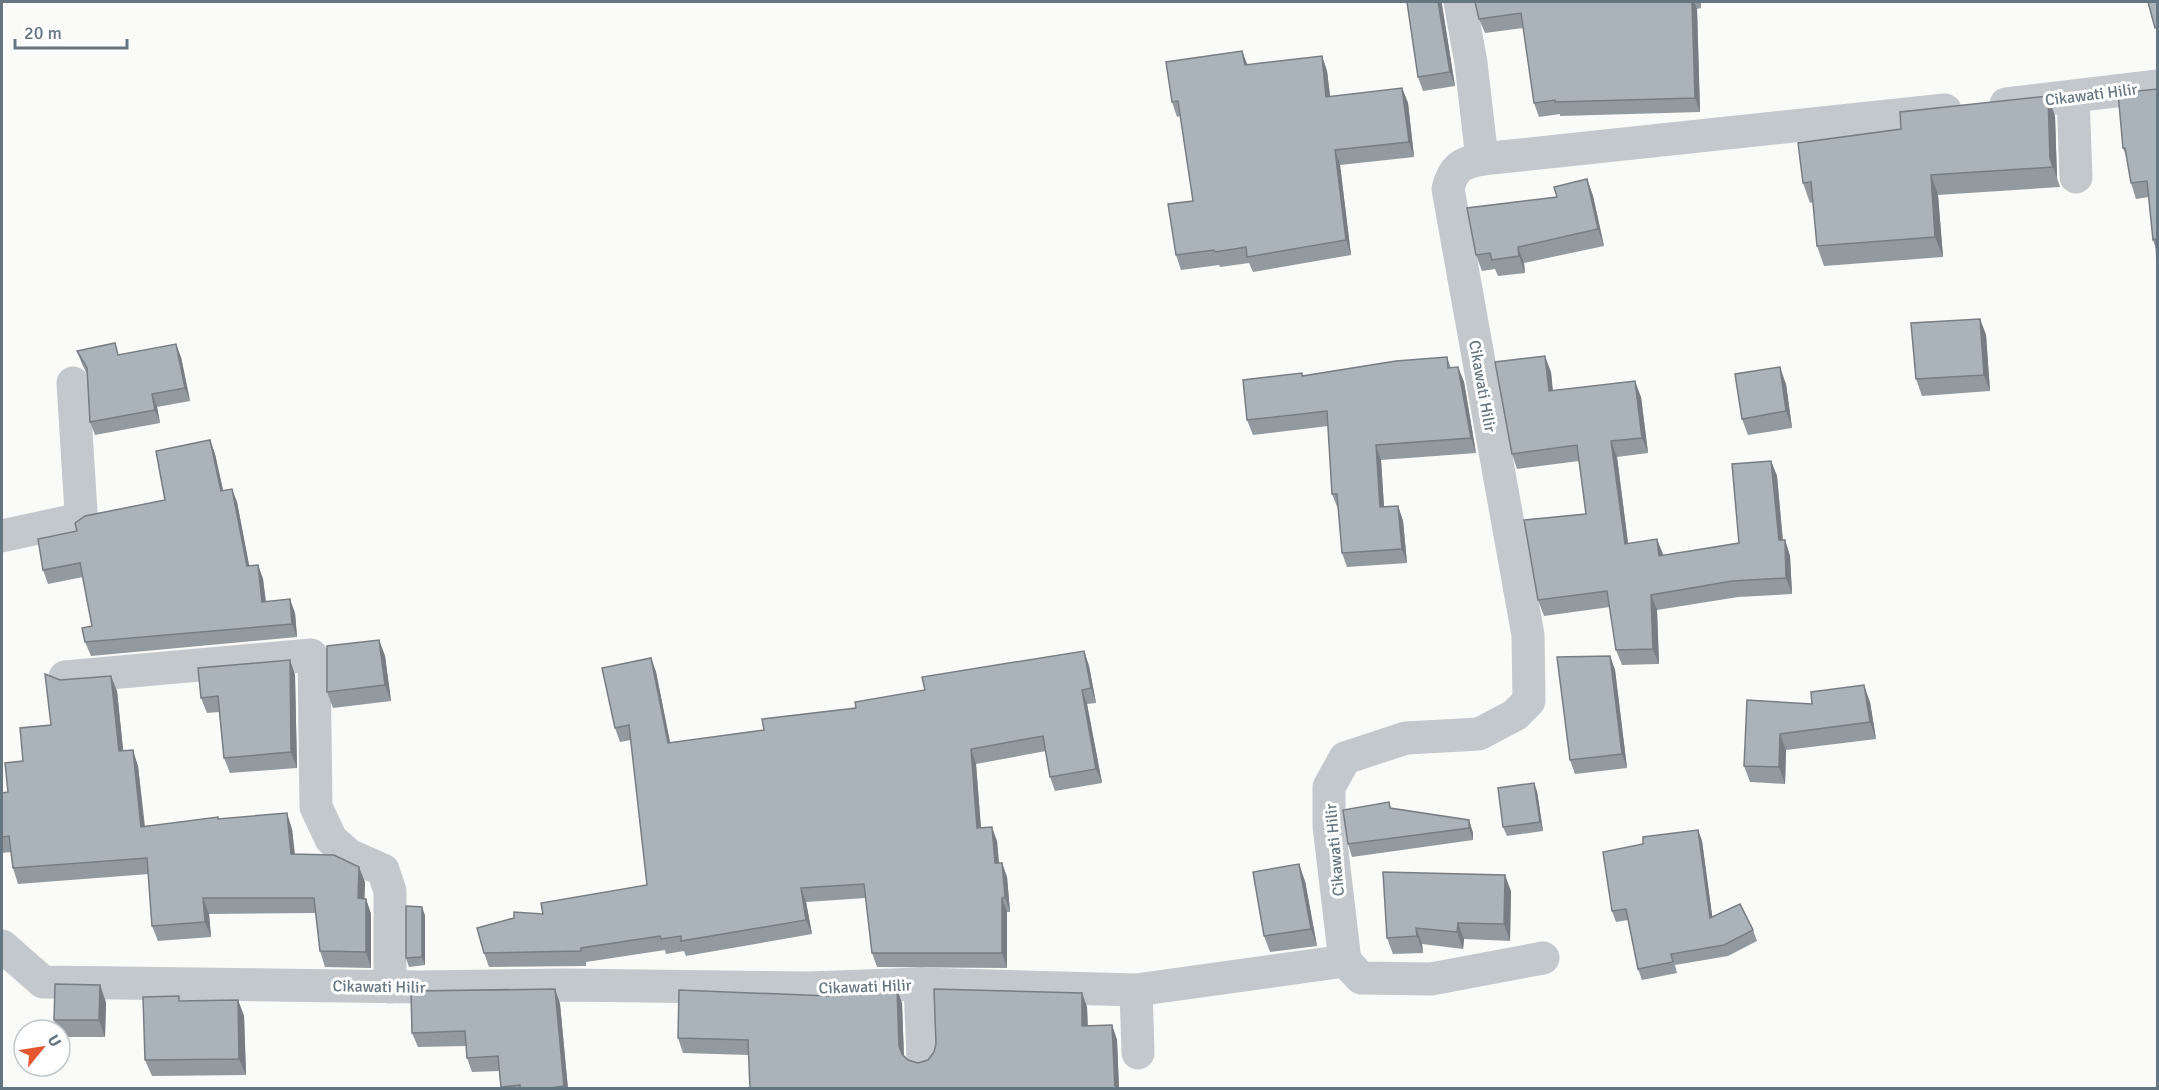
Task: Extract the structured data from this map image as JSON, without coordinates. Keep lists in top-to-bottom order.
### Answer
{
  "streets": {
    "street": ["Cikawati Hilir"]
  },
  "scale_bar": "20 m",
  "north": "top right"
}
